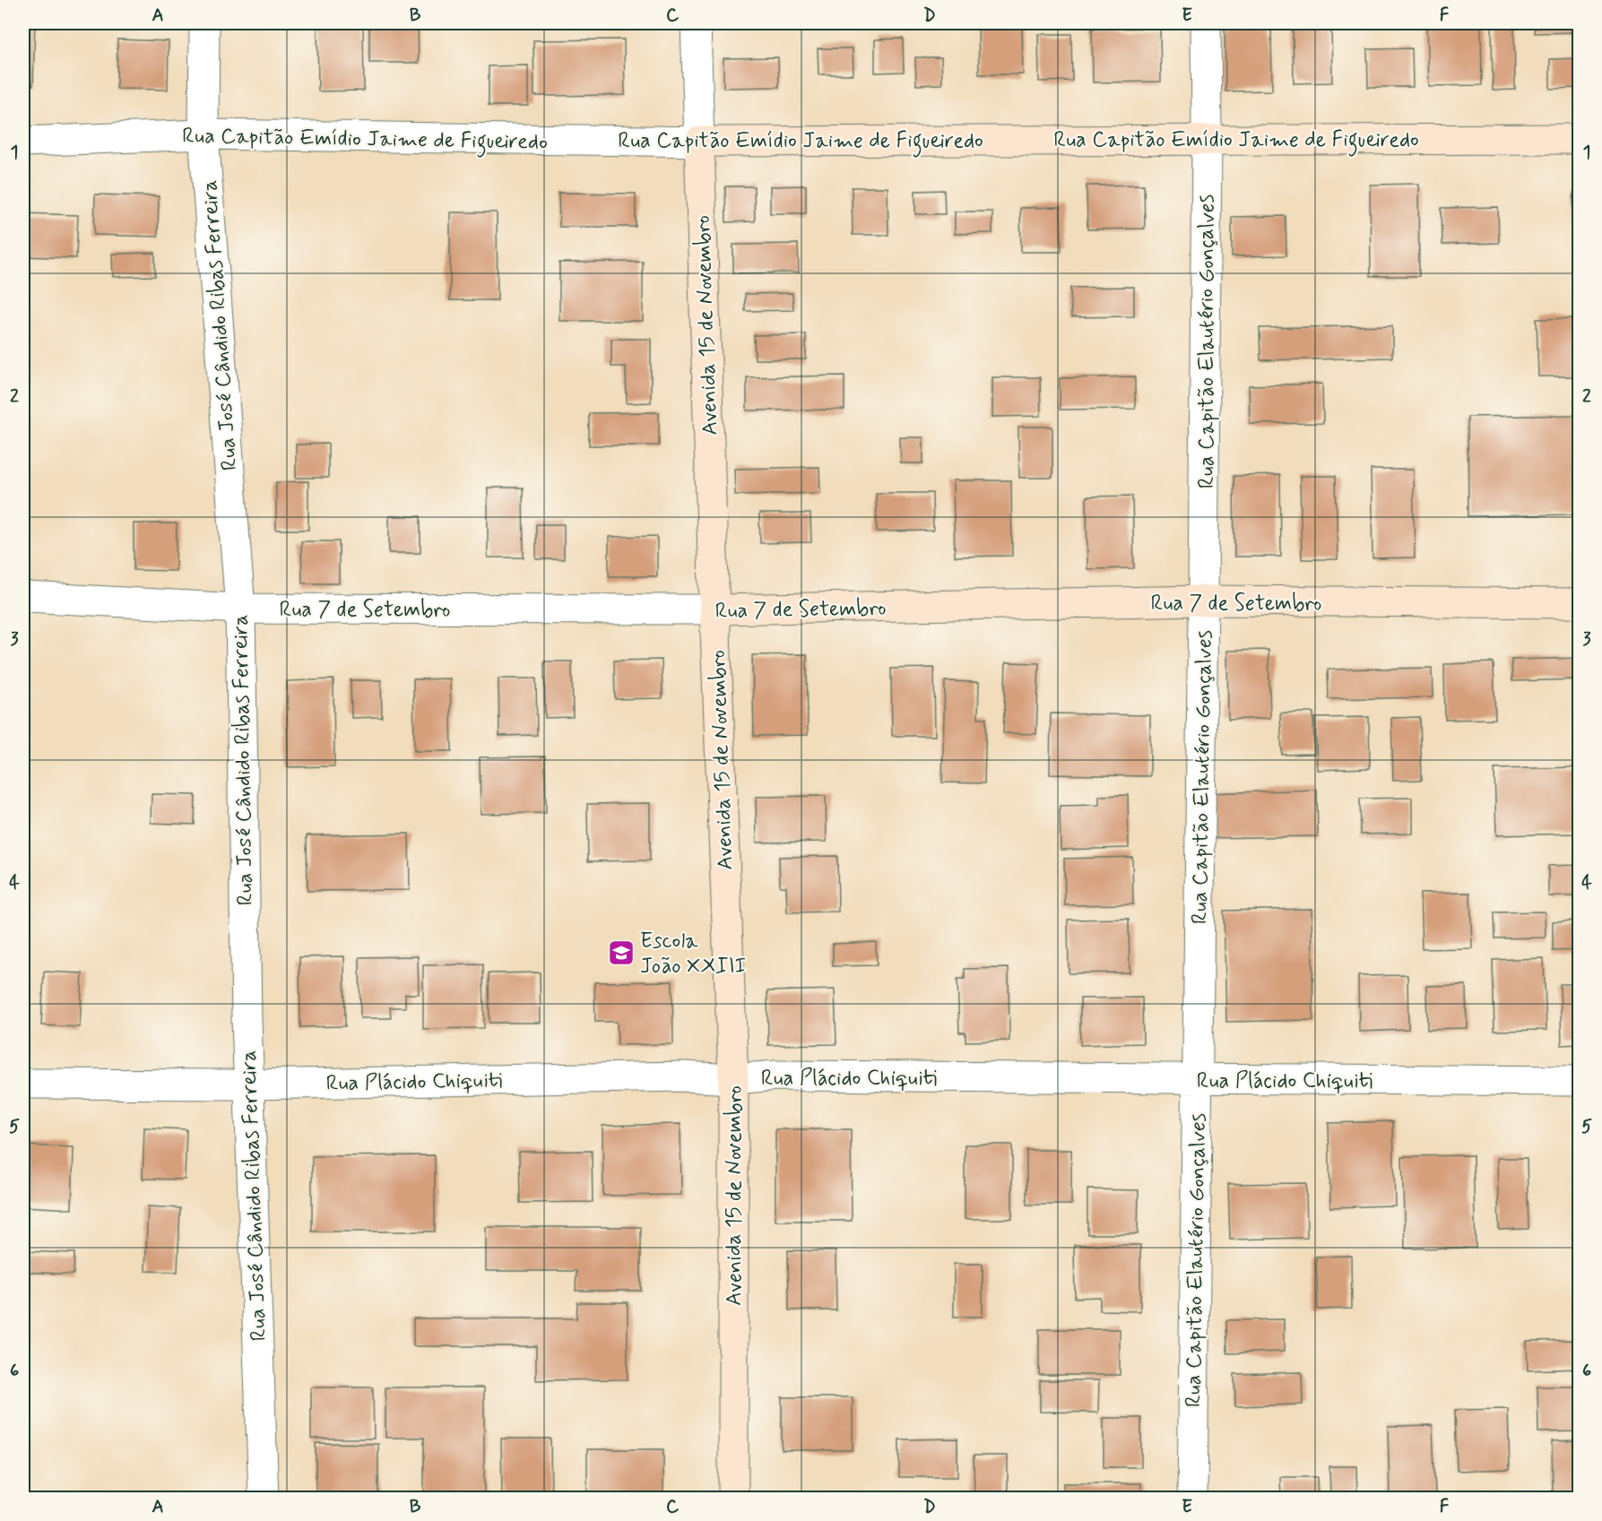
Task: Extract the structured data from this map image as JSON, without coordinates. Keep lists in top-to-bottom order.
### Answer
{
  "streets": {
    "main road": ["Rua Capitão Emídio Jaime de Figueiredo", "Avenida 15 de Novembro", "Rua 7 de Setembro"],
    "street": ["Rua José Cândido Ribas Ferreira", "Rua Capitão Elautério Gonçalves", "Rua Plácido Chiquiti"]
  },
  "crossings": [
    ["Rua Capitão Emídio Jaime de Figueiredo", "Rua José Cândido Ribas Ferreira"],
    ["Rua Capitão Emídio Jaime de Figueiredo", "Avenida 15 de Novembro"],
    ["Rua Capitão Emídio Jaime de Figueiredo", "Rua Capitão Elautério Gonçalves"],
    ["Rua José Cândido Ribas Ferreira", "Rua 7 de Setembro"],
    ["Rua José Cândido Ribas Ferreira", "Rua Plácido Chiquiti"],
    ["Avenida 15 de Novembro", "Rua 7 de Setembro"],
    ["Avenida 15 de Novembro", "Rua Plácido Chiquiti"],
    ["Rua Capitão Elautério Gonçalves", "Rua 7 de Setembro"],
    ["Rua Capitão Elautério Gonçalves", "Rua Plácido Chiquiti"]
  ],
  "places": {
    "school or university": ["Escola João XXIII"]
  },
  "grid": {
    "columns": [
      "A",
      "B",
      "C",
      "D",
      "E",
      "F"
    ],
    "rows": [
      "1",
      "2",
      "3",
      "4",
      "5",
      "6"
    ]
  }
}
